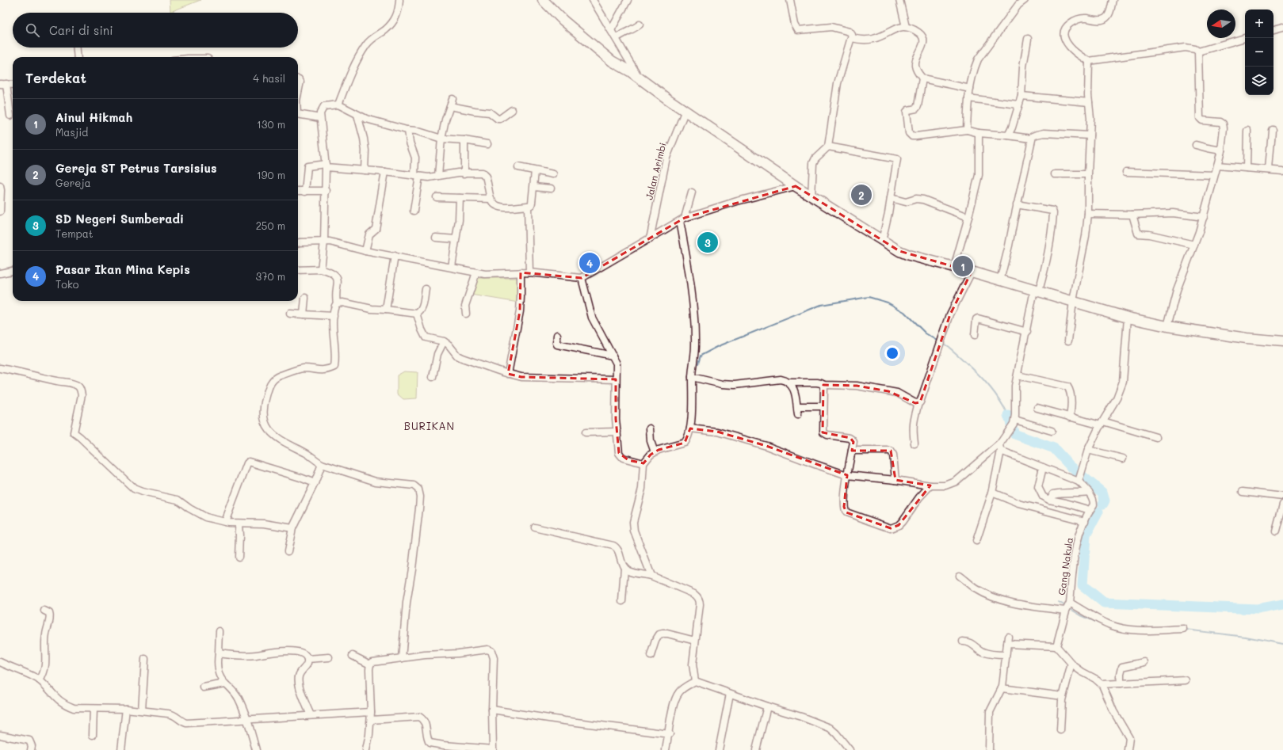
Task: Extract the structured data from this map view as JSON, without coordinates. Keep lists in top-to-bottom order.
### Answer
{
  "streets": {
    "street": ["Jalan Arimbi", "Gang Nakula"]
  },
  "districts": ["BURIKAN"],
  "north": "left",
  "page": {
    "map_buttons": ["+", "−"],
    "search": "Cari di sini",
    "heading": ["Terdekat", "4 hasil"],
    "list": [
      {
        "mark": "1",
        "name": "Ainul Hikmah",
        "note": "Masjid",
        "value": "130 m"
      },
      {
        "mark": "2",
        "name": "Gereja ST Petrus Tarsisius",
        "note": "Gereja",
        "value": "190 m"
      },
      {
        "mark": "3",
        "name": "SD Negeri Sumberadi",
        "note": "Tempat",
        "value": "250 m"
      },
      {
        "mark": "4",
        "name": "Pasar Ikan Mina Kepis",
        "note": "Toko",
        "value": "370 m"
      }
    ],
    "pins": [
      "2",
      "3",
      "4",
      "1"
    ]
  }
}
